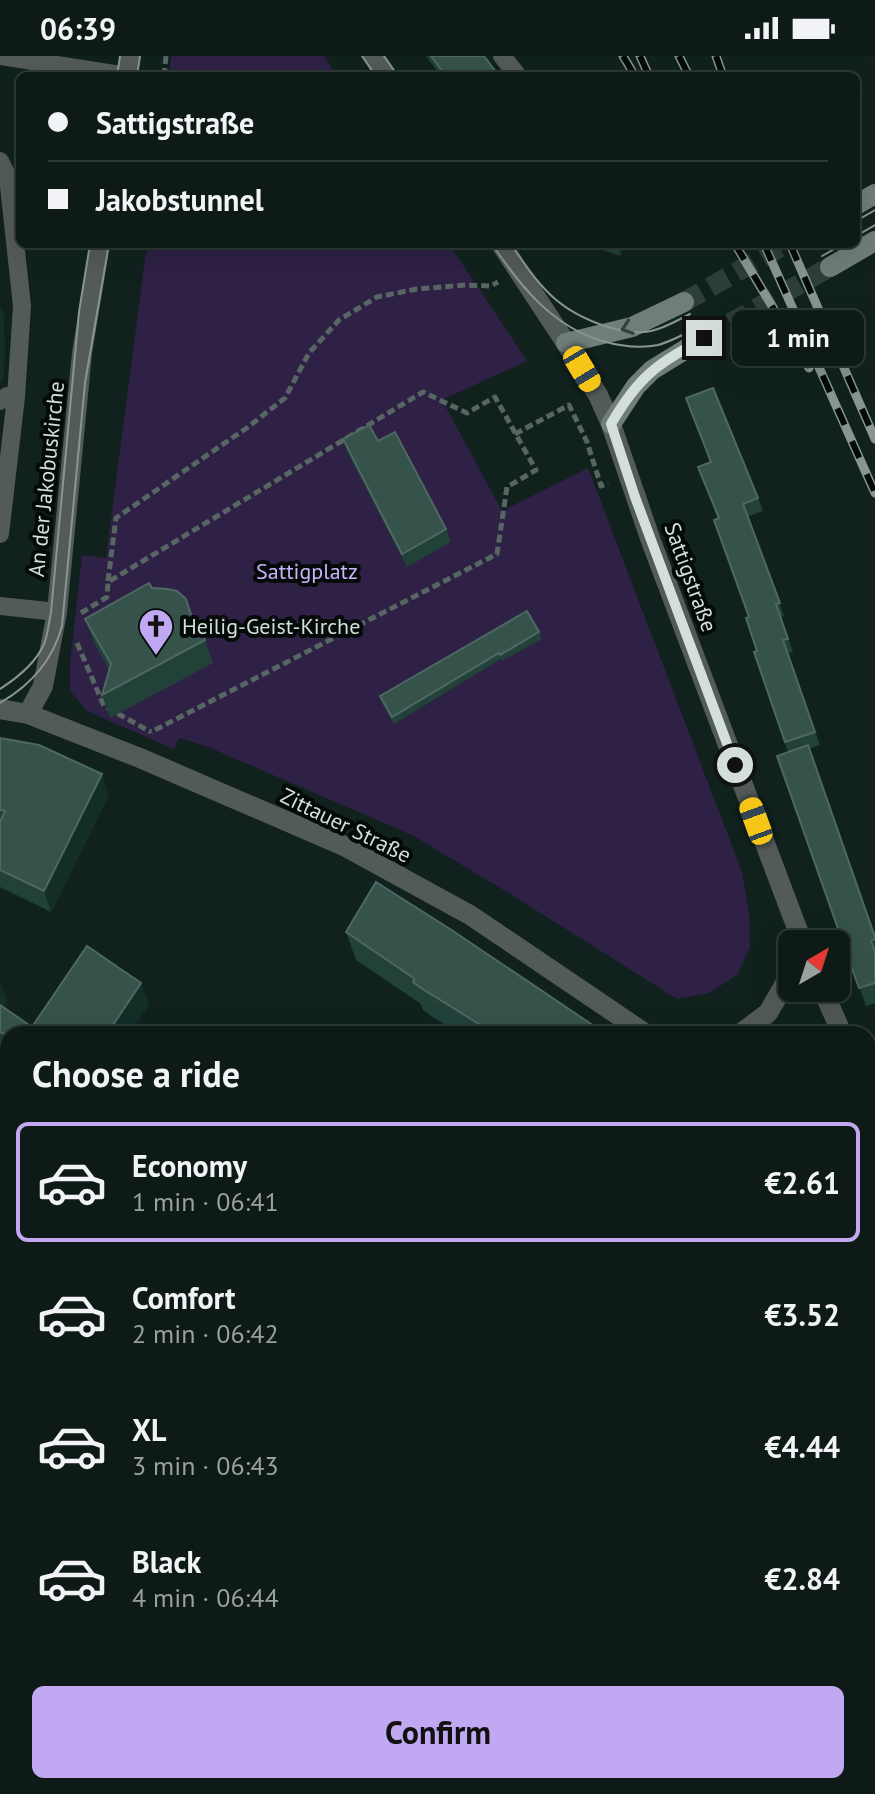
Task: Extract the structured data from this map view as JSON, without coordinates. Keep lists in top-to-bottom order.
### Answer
{
  "streets": {
    "street": ["An der Jakobuskirche", "Sattigstraße", "Zittauer Straße"]
  },
  "crossings": [
    ["An der Jakobuskirche", "Zittauer Straße"]
  ],
  "parks": ["Sattigplatz"],
  "places": {
    "church": ["Heilig-Geist-Kirche"]
  },
  "north": "top right",
  "page": {
    "status": "06:39",
    "banner": ["Sattigstraße", "Jakobstunnel"],
    "bubble": "1 min",
    "heading": "Choose a ride",
    "list": [
      {
        "name": "Economy",
        "note": "1 min · 06:41",
        "value": "€2.61"
      },
      {
        "name": "Comfort",
        "note": "2 min · 06:42",
        "value": "€3.52"
      },
      {
        "name": "XL",
        "note": "3 min · 06:43",
        "value": "€4.44"
      },
      {
        "name": "Black",
        "note": "4 min · 06:44",
        "value": "€2.84"
      }
    ],
    "buttons": "Confirm"
  }
}
